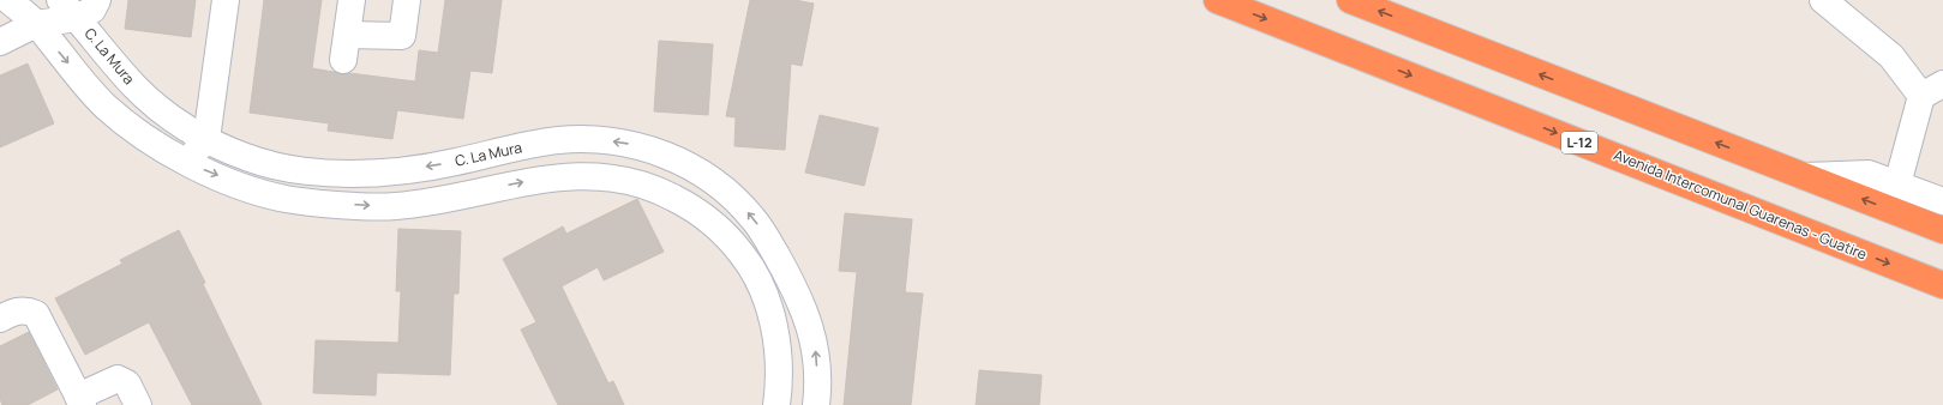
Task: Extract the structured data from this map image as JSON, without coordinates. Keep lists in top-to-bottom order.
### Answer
{
  "streets": {
    "highway": ["L-12", "Avenida Intercomunal Guarenas - Guatire"],
    "street": ["C. La Mura"]
  },
  "one_way": ["C. La Mura"]
}
